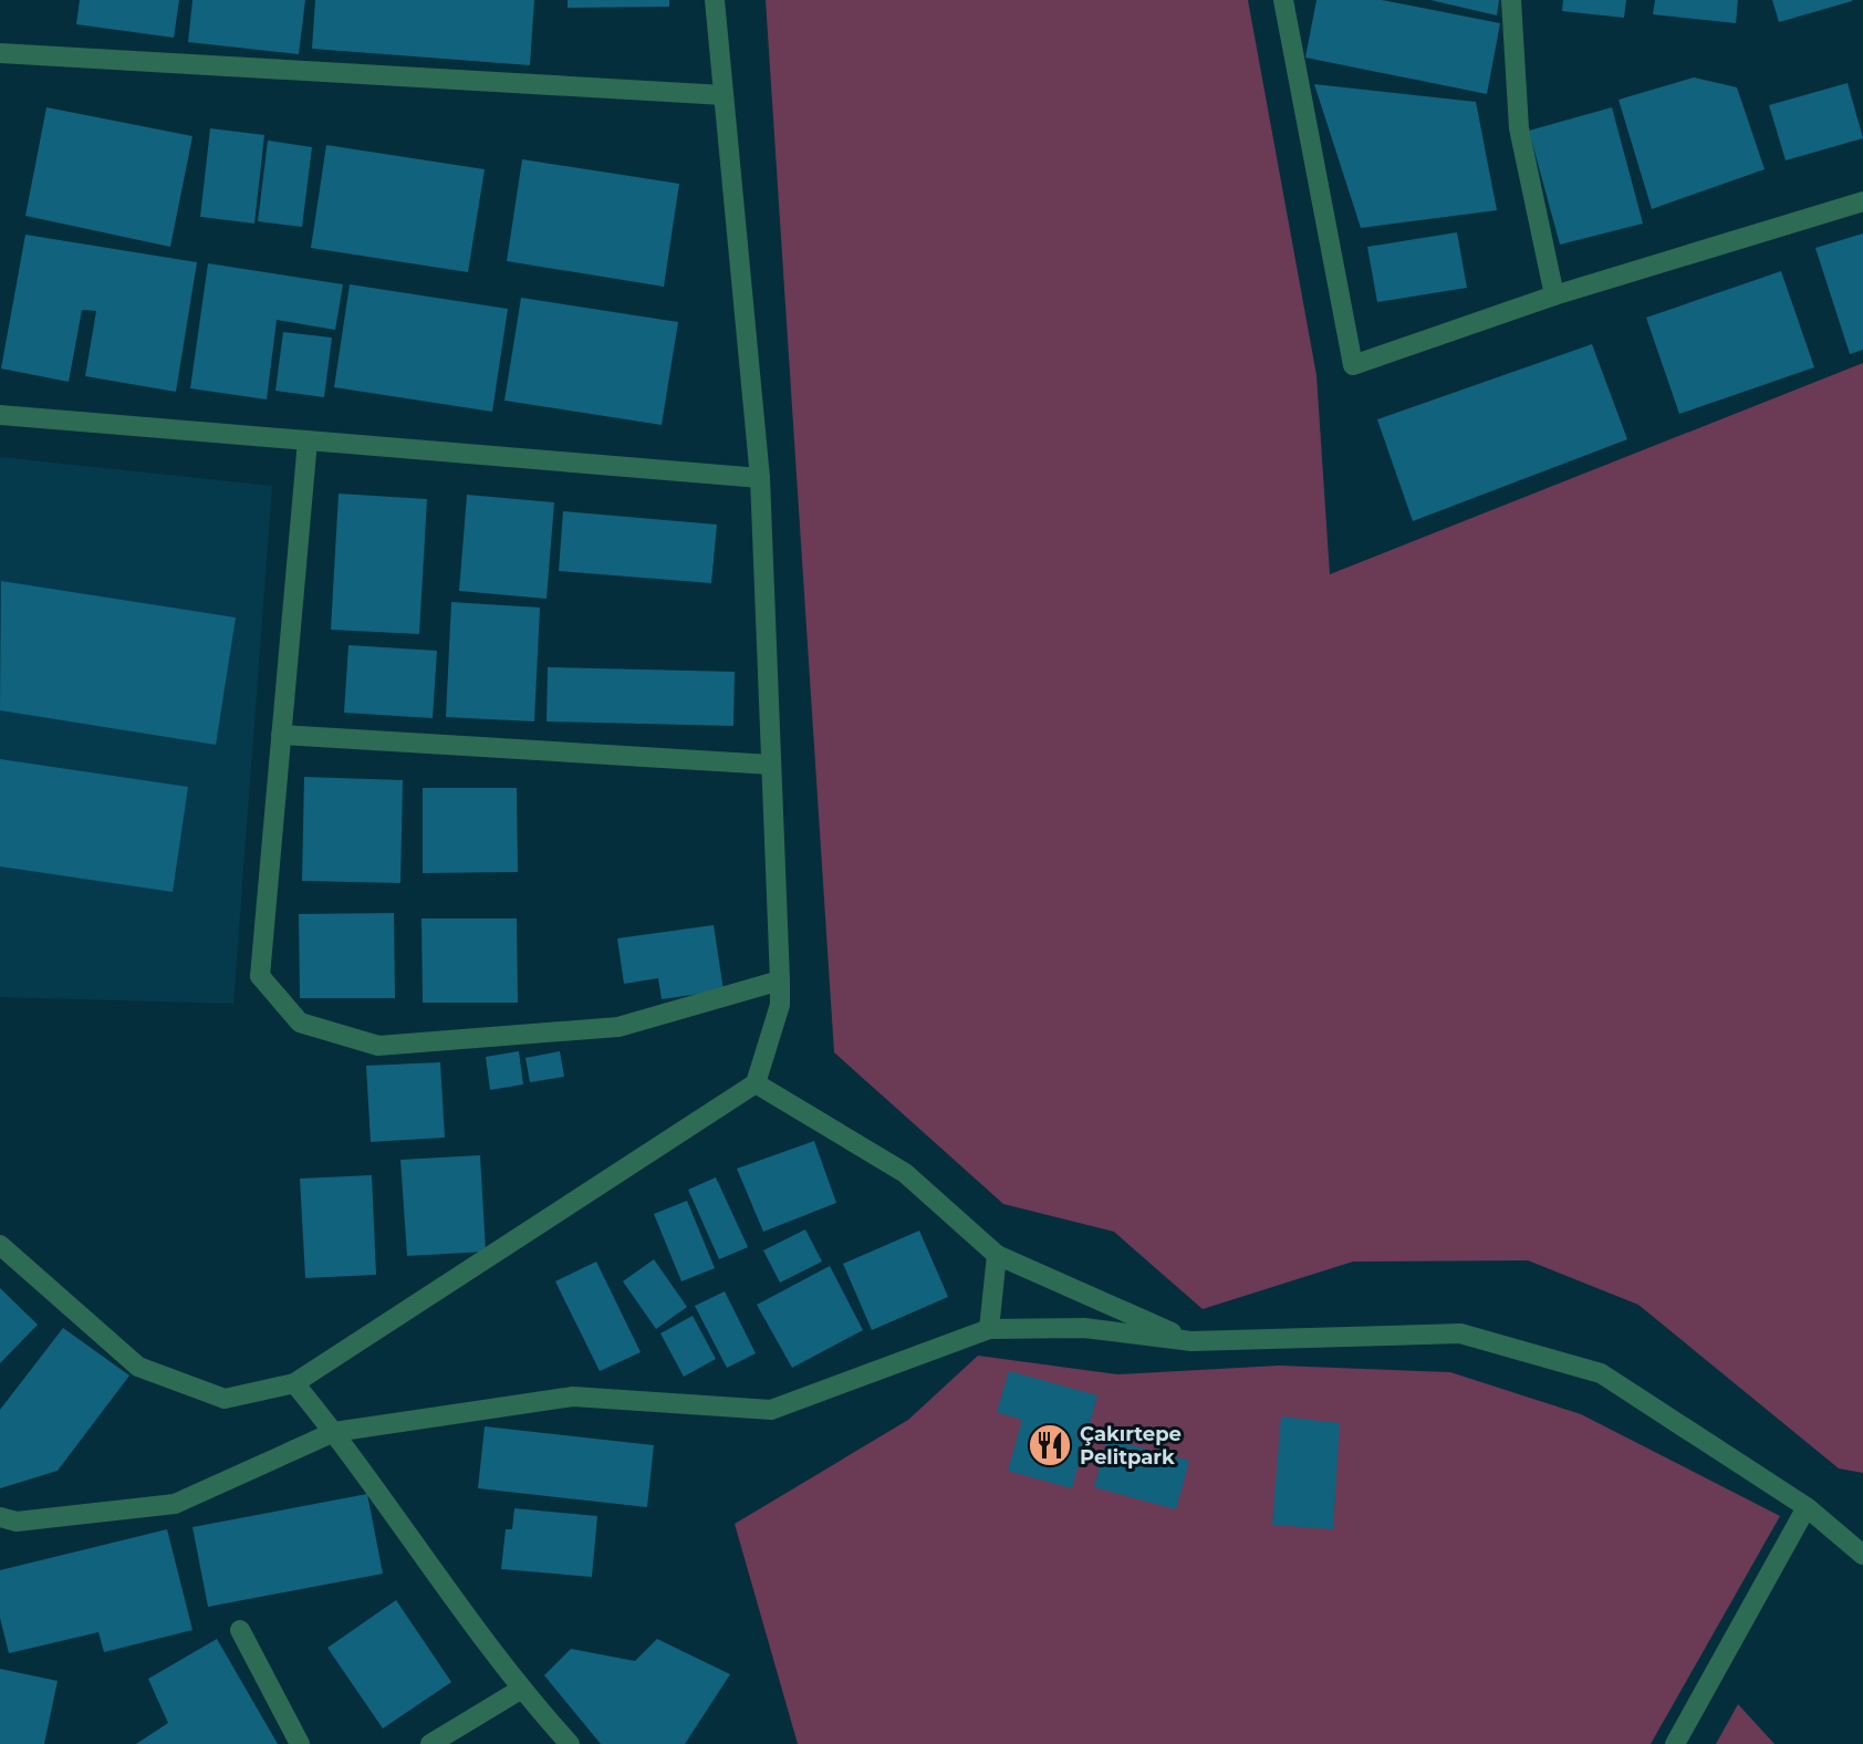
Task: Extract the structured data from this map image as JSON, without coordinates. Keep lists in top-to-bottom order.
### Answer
{
  "places": {
    "restaurant": ["Çakırtepe Pelitpark"]
  }
}
